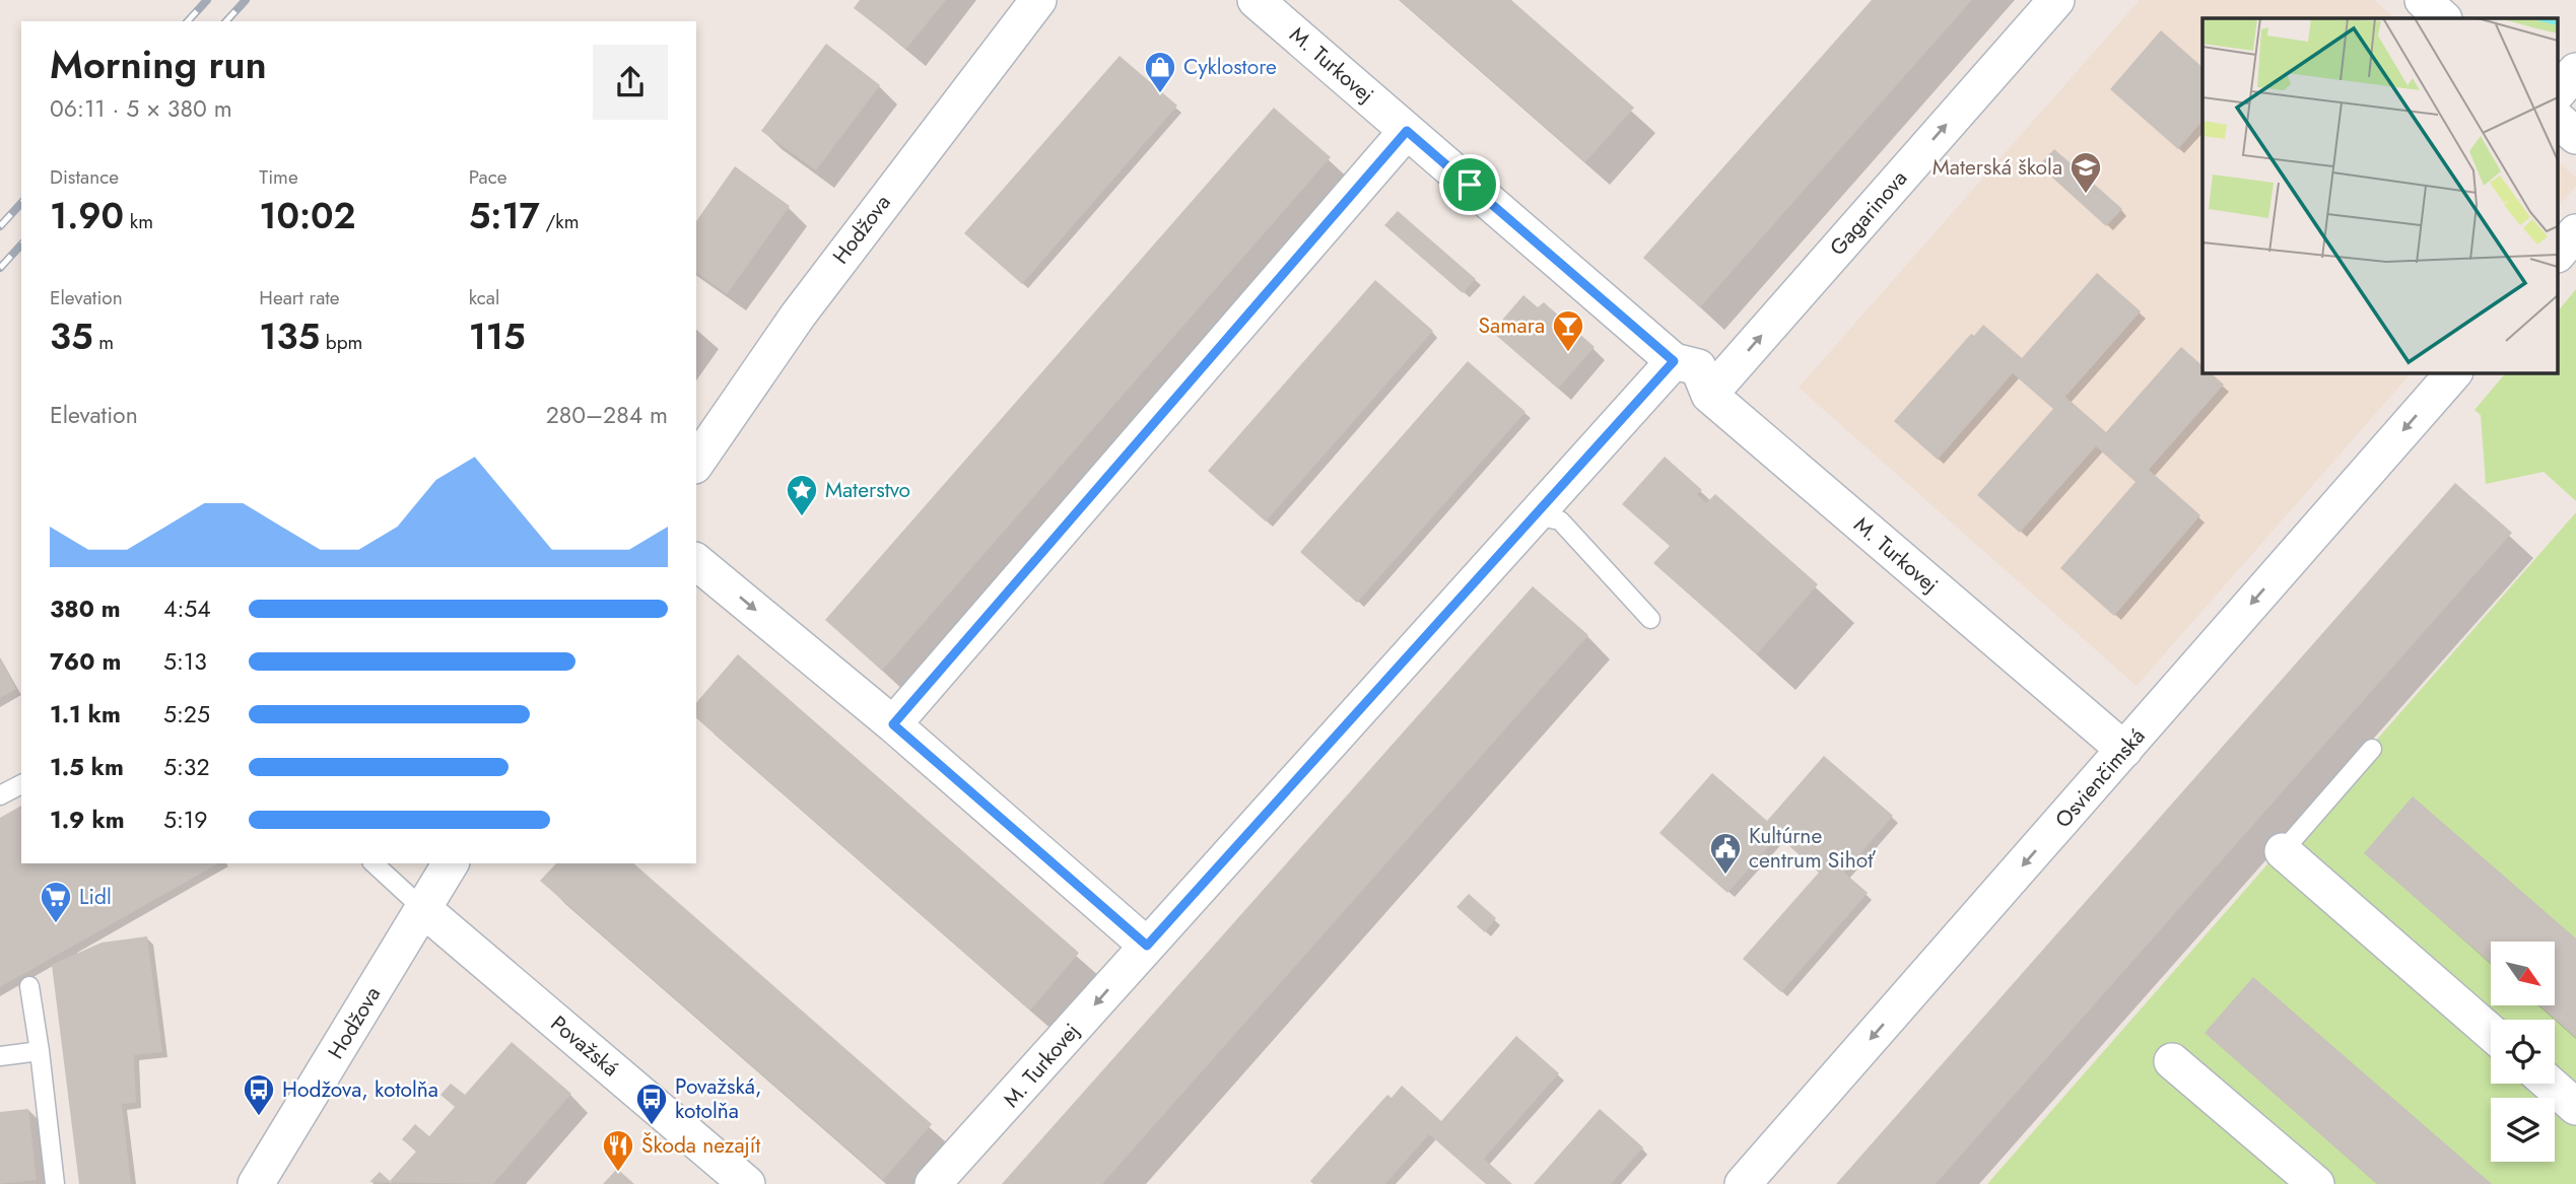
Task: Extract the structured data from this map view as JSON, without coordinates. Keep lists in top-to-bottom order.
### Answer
{
  "streets": {
    "street": [
      "M. Turkovej",
      "Gagarinova",
      "Hodžova",
      "Osvienčimská",
      "Považská"
    ]
  },
  "crossings": [
    ["M. Turkovej", "Gagarinova"],
    ["M. Turkovej", "Osvienčimská"],
    ["Hodžova", "Považská"]
  ],
  "one_way": ["Gagarinova", "Osvienčimská"],
  "places": {
    "shop": ["Cyklostore"],
    "school or university": ["Materská škola"],
    "bar": ["Samara"],
    "place": ["Materstvo"],
    "public building": ["Kultúrne centrum Sihoť"],
    "supermarket": ["Lidl"],
    "bus stop": ["Hodžova, kotolňa", "Považská, kotolňa"],
    "restaurant": ["Škoda nezajít"]
  },
  "north": "bottom right",
  "page": {
    "heading": ["Morning run", "06:11 · 5 × 380 m"],
    "stats": [
      ["Distance", "1.90 km"],
      ["Time", "10:02"],
      ["Pace", "5:17 /km"],
      ["Elevation", "35 m"],
      ["Heart rate", "135 bpm"],
      ["kcal", "115"]
    ],
    "chart": ["Elevation", "280–284 m"],
    "list": [
      {
        "name": "380 m",
        "note": "4:54"
      },
      {
        "name": "760 m",
        "note": "5:13"
      },
      {
        "name": "1.1 km",
        "note": "5:25"
      },
      {
        "name": "1.5 km",
        "note": "5:32"
      },
      {
        "name": "1.9 km",
        "note": "5:19"
      }
    ]
  }
}
